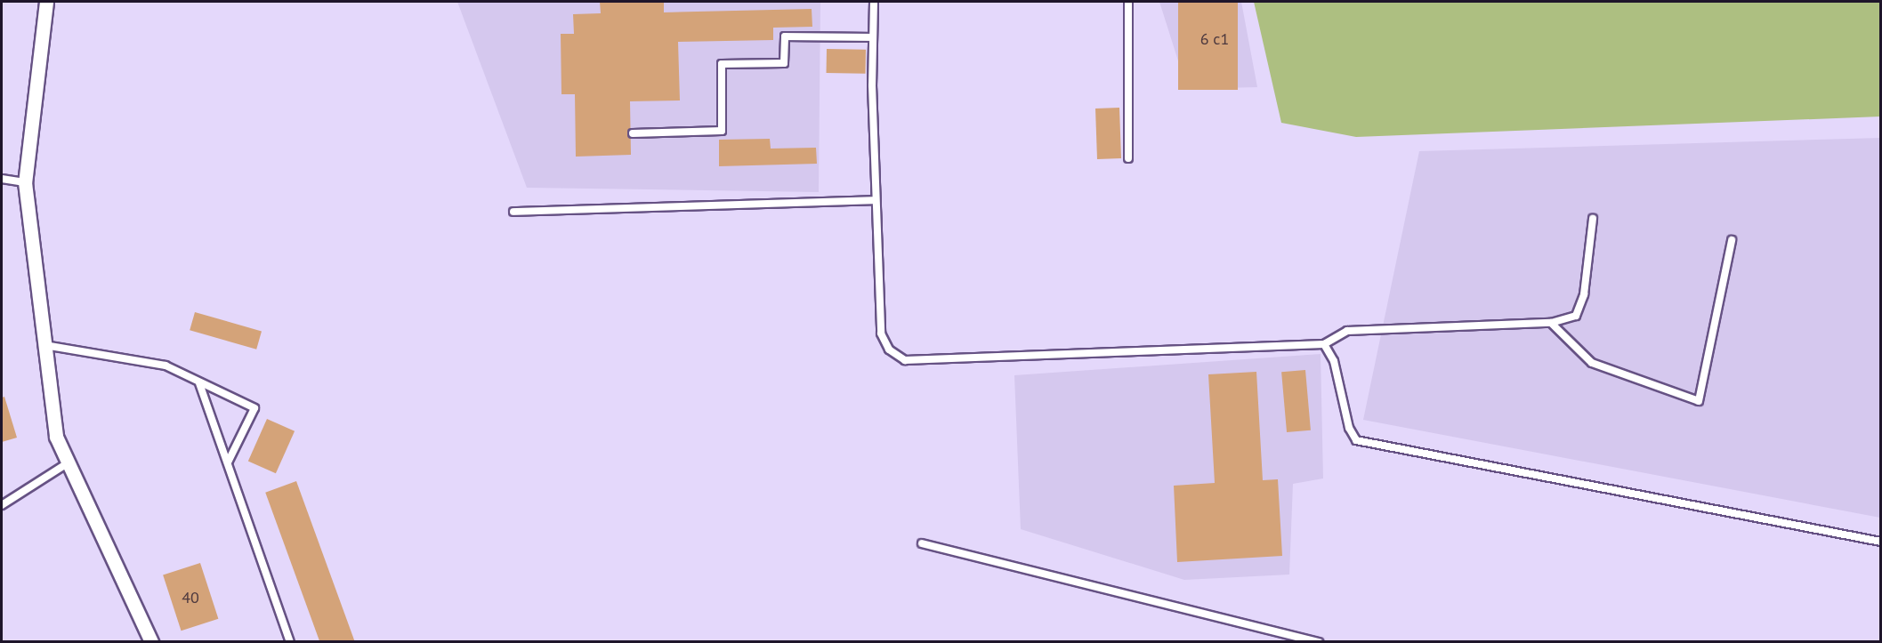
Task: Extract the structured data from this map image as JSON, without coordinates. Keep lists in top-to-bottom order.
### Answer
{
  "house_numbers": ["6 с1", "40"]
}
